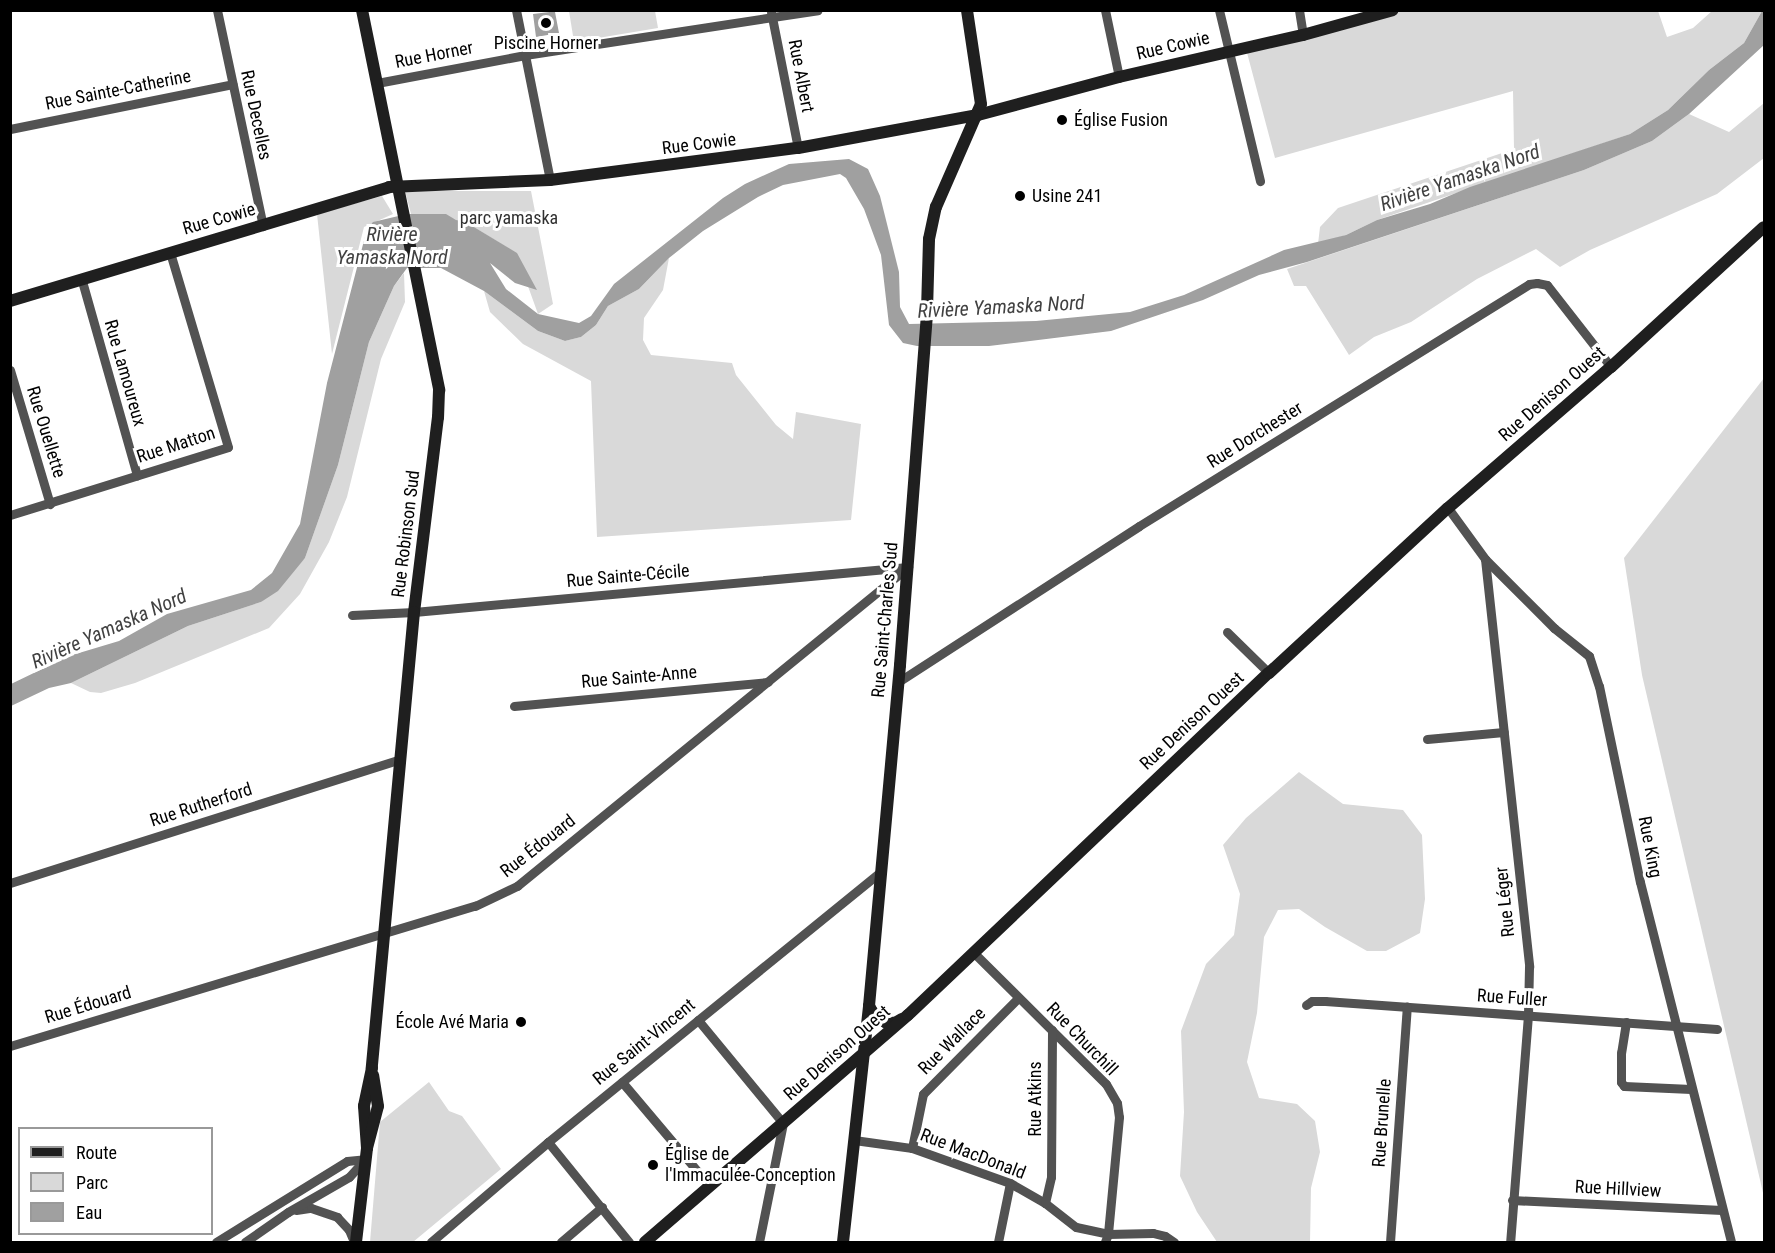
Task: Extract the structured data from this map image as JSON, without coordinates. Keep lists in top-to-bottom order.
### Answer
{
  "streets": {
    "street": [
      "Rue Cowie",
      "Rue Horner",
      "Rue Albert",
      "Rue Sainte-Catherine",
      "Rue Decelles",
      "Rue Lamoureux",
      "Rue Denison Ouest",
      "Rue Ouellette",
      "Rue Dorchester",
      "Rue Matton",
      "Rue Robinson Sud",
      "Rue Sainte-Cécile",
      "Rue Saint-Charles Sud",
      "Rue Sainte-Anne",
      "Rue Rutherford",
      "Rue Édouard",
      "Rue King",
      "Rue Léger",
      "Rue Fuller",
      "Rue Churchill",
      "Rue Wallace",
      "Rue Saint-Vincent",
      "Rue Atkins",
      "Rue Brunelle",
      "Rue MacDonald",
      "Rue Hillview"
    ]
  },
  "crossings": [
    ["Rue Cowie", "Rue Albert"],
    ["Rue Cowie", "Rue Decelles"],
    ["Rue Cowie", "Rue Lamoureux"],
    ["Rue Cowie", "Rue Matton"],
    ["Rue Cowie", "Rue Robinson Sud"],
    ["Rue Cowie", "Rue Saint-Charles Sud"],
    ["Rue Horner", "Rue Albert"],
    ["Rue Horner", "Rue Robinson Sud"],
    ["Rue Sainte-Catherine", "Rue Decelles"],
    ["Rue Lamoureux", "Rue Matton"],
    ["Rue Denison Ouest", "Rue Dorchester"],
    ["Rue Denison Ouest", "Rue Saint-Charles Sud"],
    ["Rue Denison Ouest", "Rue King"],
    ["Rue Denison Ouest", "Rue Churchill"],
    ["Rue Ouellette", "Rue Matton"],
    ["Rue Dorchester", "Rue Saint-Charles Sud"],
    ["Rue Robinson Sud", "Rue Sainte-Cécile"],
    ["Rue Robinson Sud", "Rue Rutherford"],
    ["Rue Robinson Sud", "Rue Édouard"],
    ["Rue Sainte-Cécile", "Rue Saint-Charles Sud"],
    ["Rue Sainte-Cécile", "Rue Édouard"],
    ["Rue Saint-Charles Sud", "Rue Édouard"],
    ["Rue Saint-Charles Sud", "Rue Saint-Vincent"],
    ["Rue Saint-Charles Sud", "Rue MacDonald"],
    ["Rue Sainte-Anne", "Rue Édouard"],
    ["Rue King", "Rue Léger"],
    ["Rue King", "Rue Fuller"],
    ["Rue King", "Rue Hillview"],
    ["Rue Léger", "Rue Fuller"],
    ["Rue Léger", "Rue Hillview"],
    ["Rue Fuller", "Rue Brunelle"],
    ["Rue Churchill", "Rue Wallace"],
    ["Rue Churchill", "Rue Atkins"],
    ["Rue Churchill", "Rue MacDonald"],
    ["Rue Wallace", "Rue MacDonald"],
    ["Rue Atkins", "Rue MacDonald"]
  ],
  "water": ["Rivière Yamaska Nord"],
  "parks": ["parc yamaska"],
  "places": [
    "Piscine Horner",
    "Église Fusion",
    "Usine 241",
    "École Avé Maria",
    "Église de l'Immaculée-Conception"
  ],
  "legend": ["Route", "Parc", "Eau"]
}
